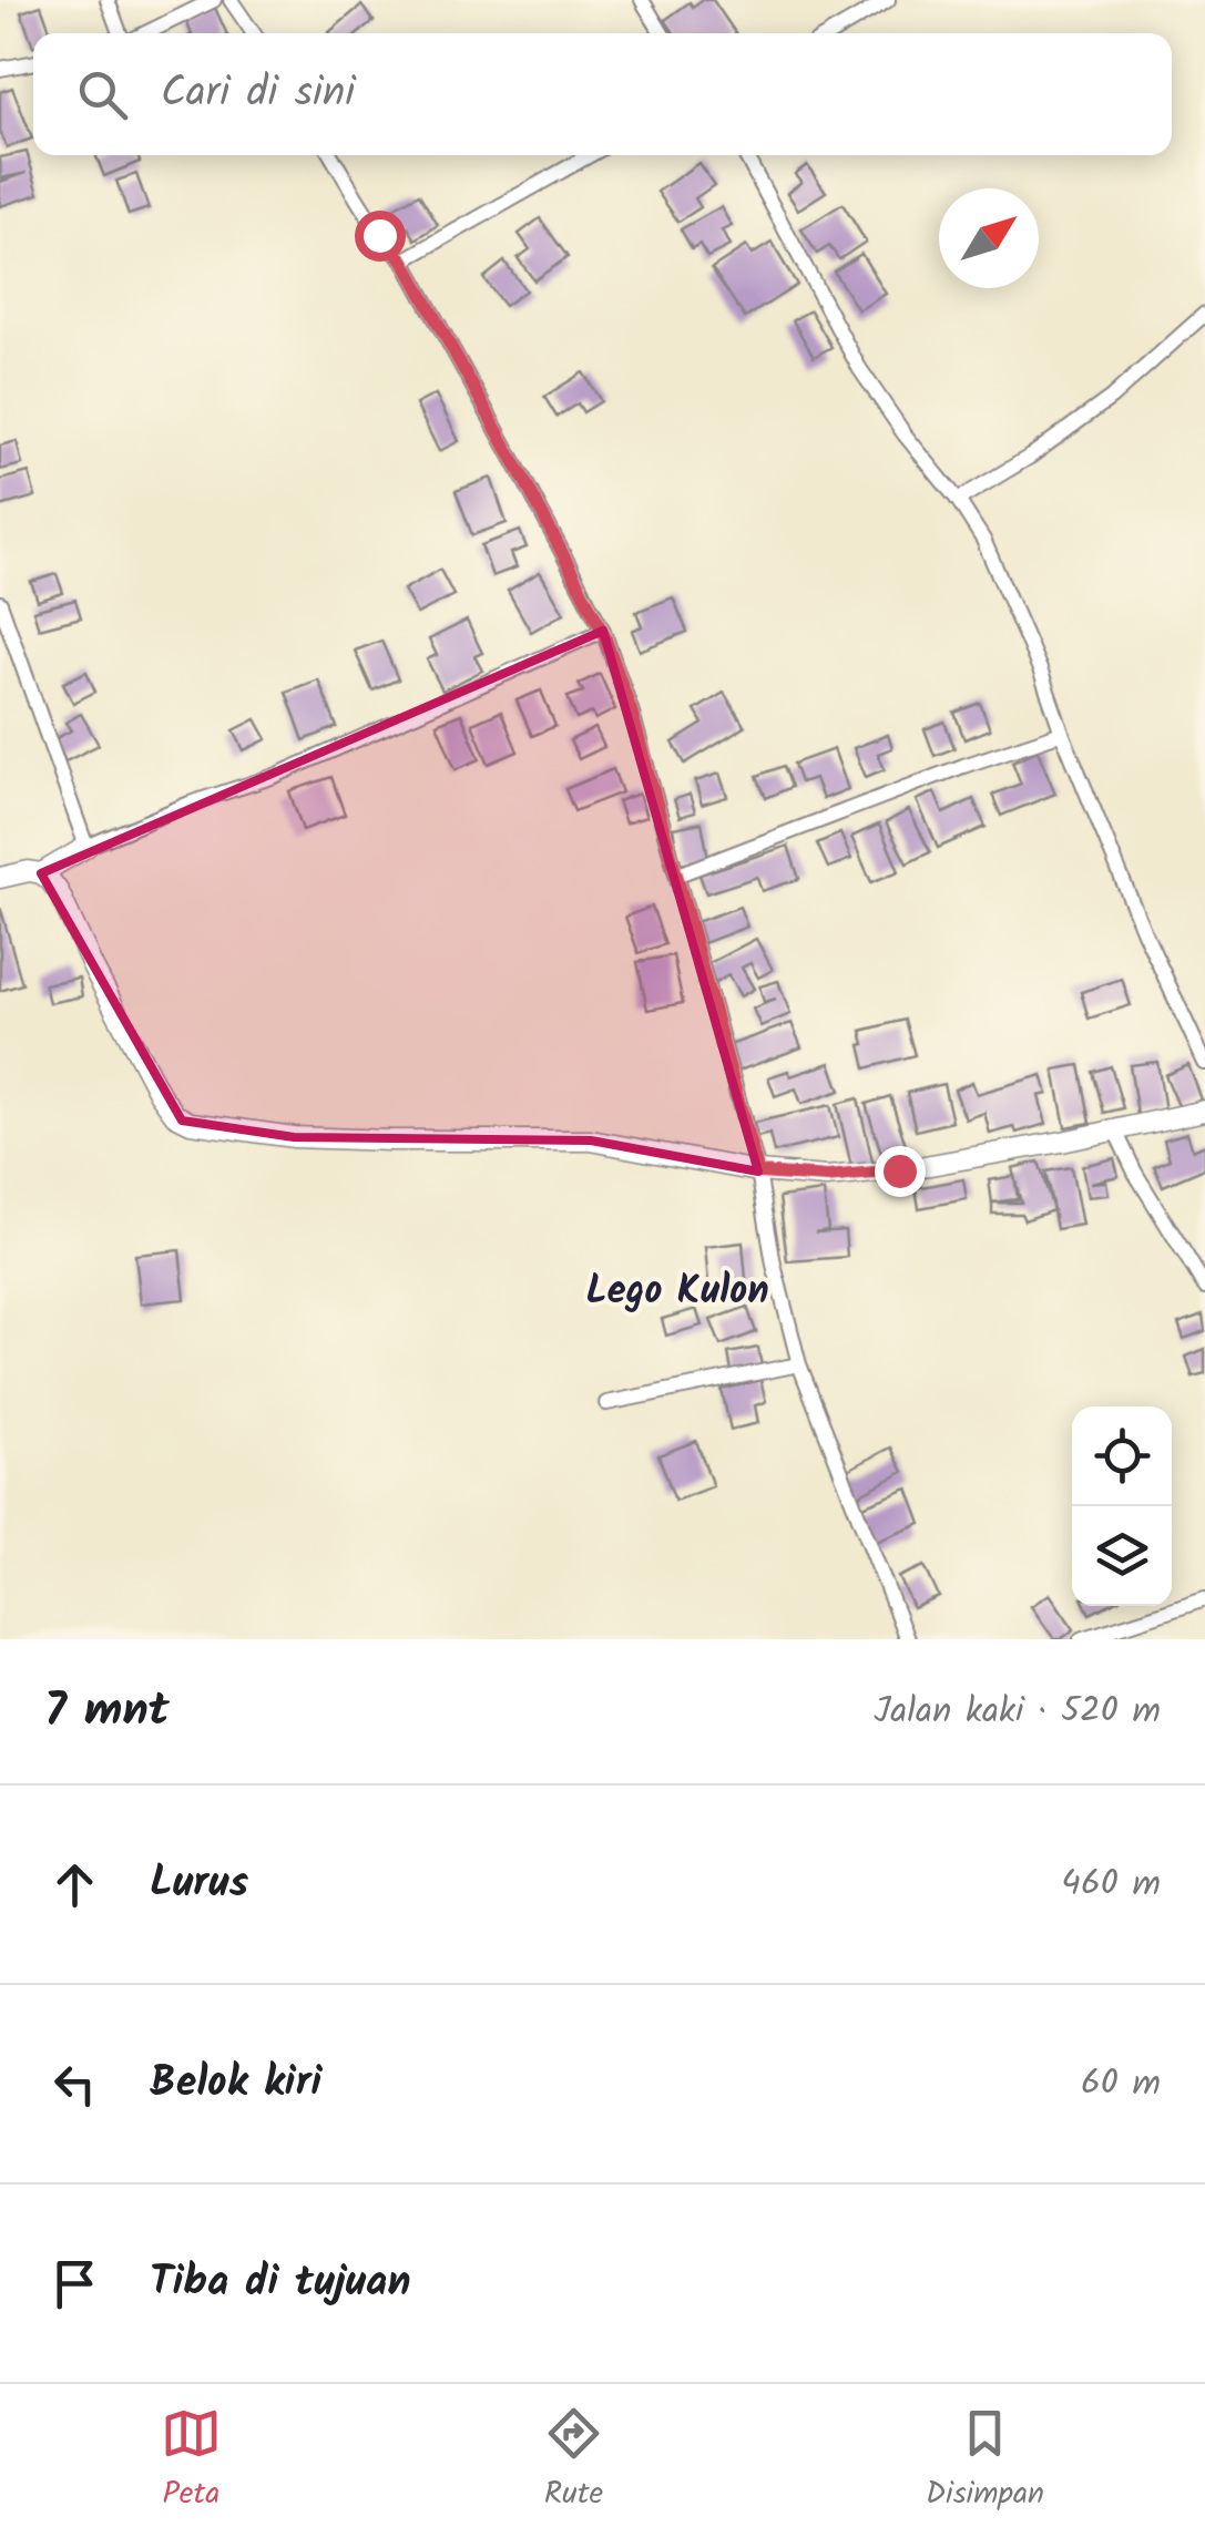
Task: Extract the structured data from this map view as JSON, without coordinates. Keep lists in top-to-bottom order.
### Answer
{
  "districts": ["Lego Kulon"],
  "north": "top right",
  "page": {
    "search": "Cari di sini",
    "heading": ["7 mnt", "Jalan kaki · 520 m"],
    "list": [
      ["Lurus", "460 m"],
      ["Belok kiri", "60 m"],
      "Tiba di tujuan"
    ],
    "nav": ["Peta", "Rute", "Disimpan"]
  }
}
